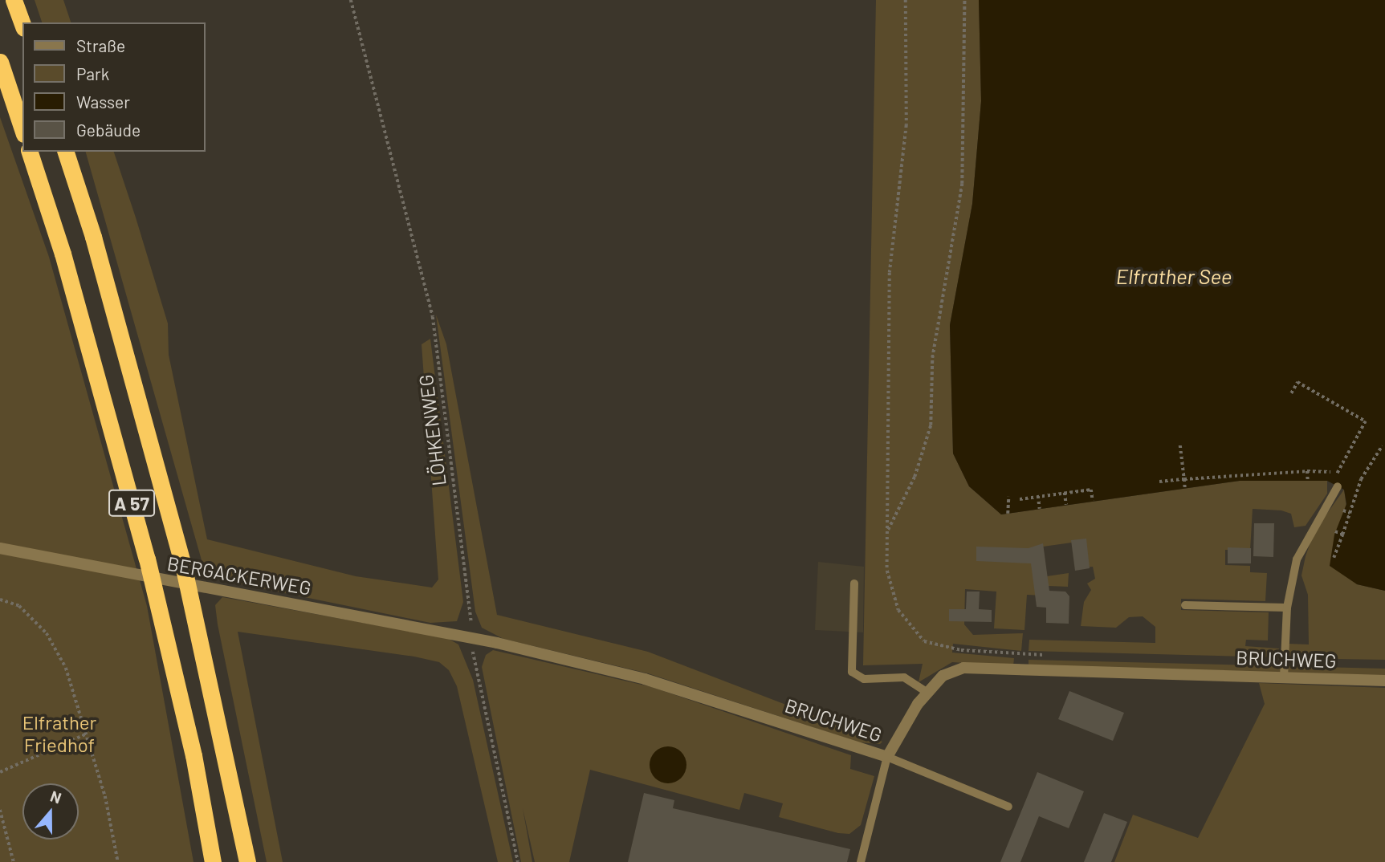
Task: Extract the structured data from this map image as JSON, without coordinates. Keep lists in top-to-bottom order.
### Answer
{
  "streets": {
    "highway": ["A 57"],
    "street": ["BERGACKERWEG", "BRUCHWEG"],
    "path": ["LÖHKENWEG"]
  },
  "crossings": [
    ["LÖHKENWEG", "BERGACKERWEG"],
    ["LÖHKENWEG", "BRUCHWEG"],
    ["BERGACKERWEG", "BRUCHWEG"]
  ],
  "water": ["Elfrather See"],
  "parks": ["Elfrather Friedhof"],
  "legend": [
    "Straße",
    "Park",
    "Wasser",
    "Gebäude"
  ],
  "north": "top"
}
